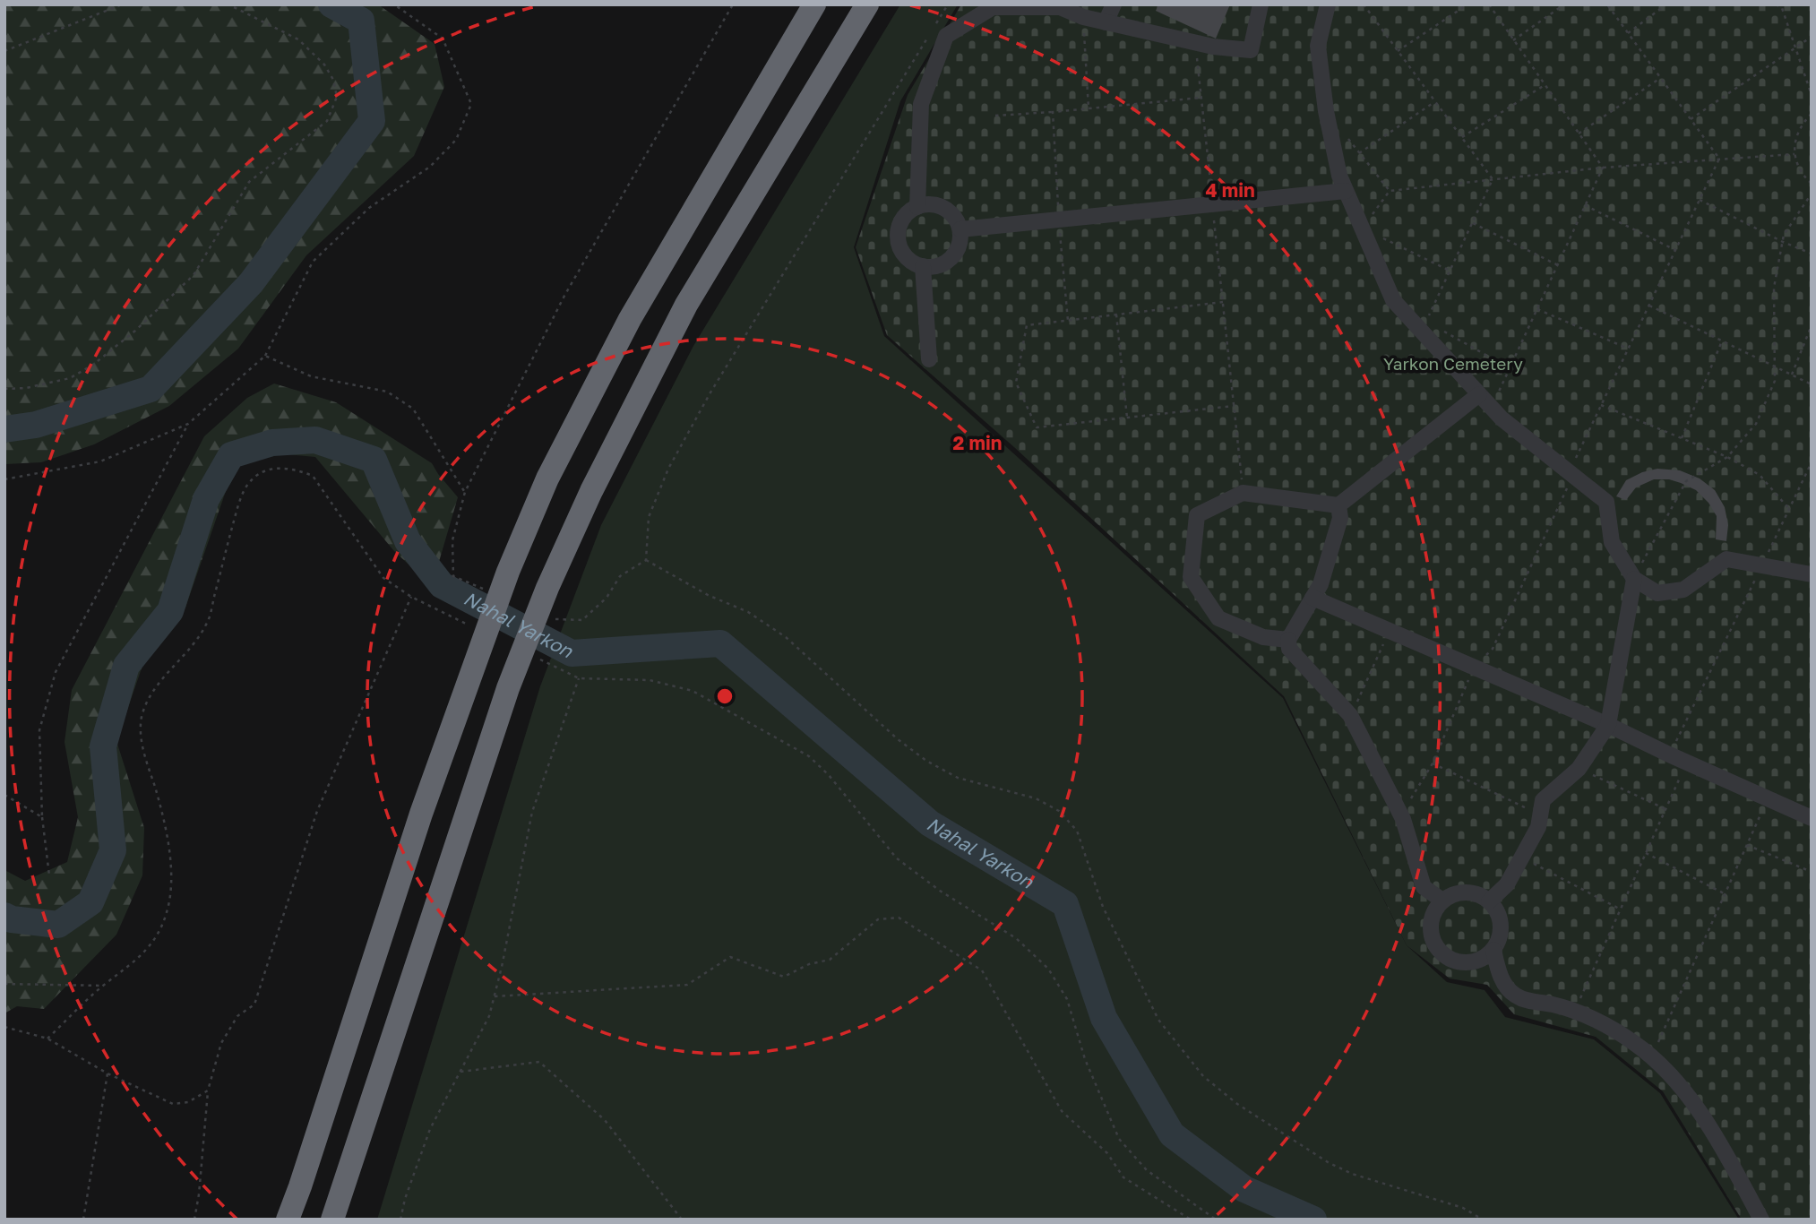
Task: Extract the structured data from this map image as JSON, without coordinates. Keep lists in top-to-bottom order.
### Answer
{
  "water": ["Nahal Yarkon"],
  "parks": ["Yarkon Cemetery"],
  "rings": ["4 min", "2 min"]
}
